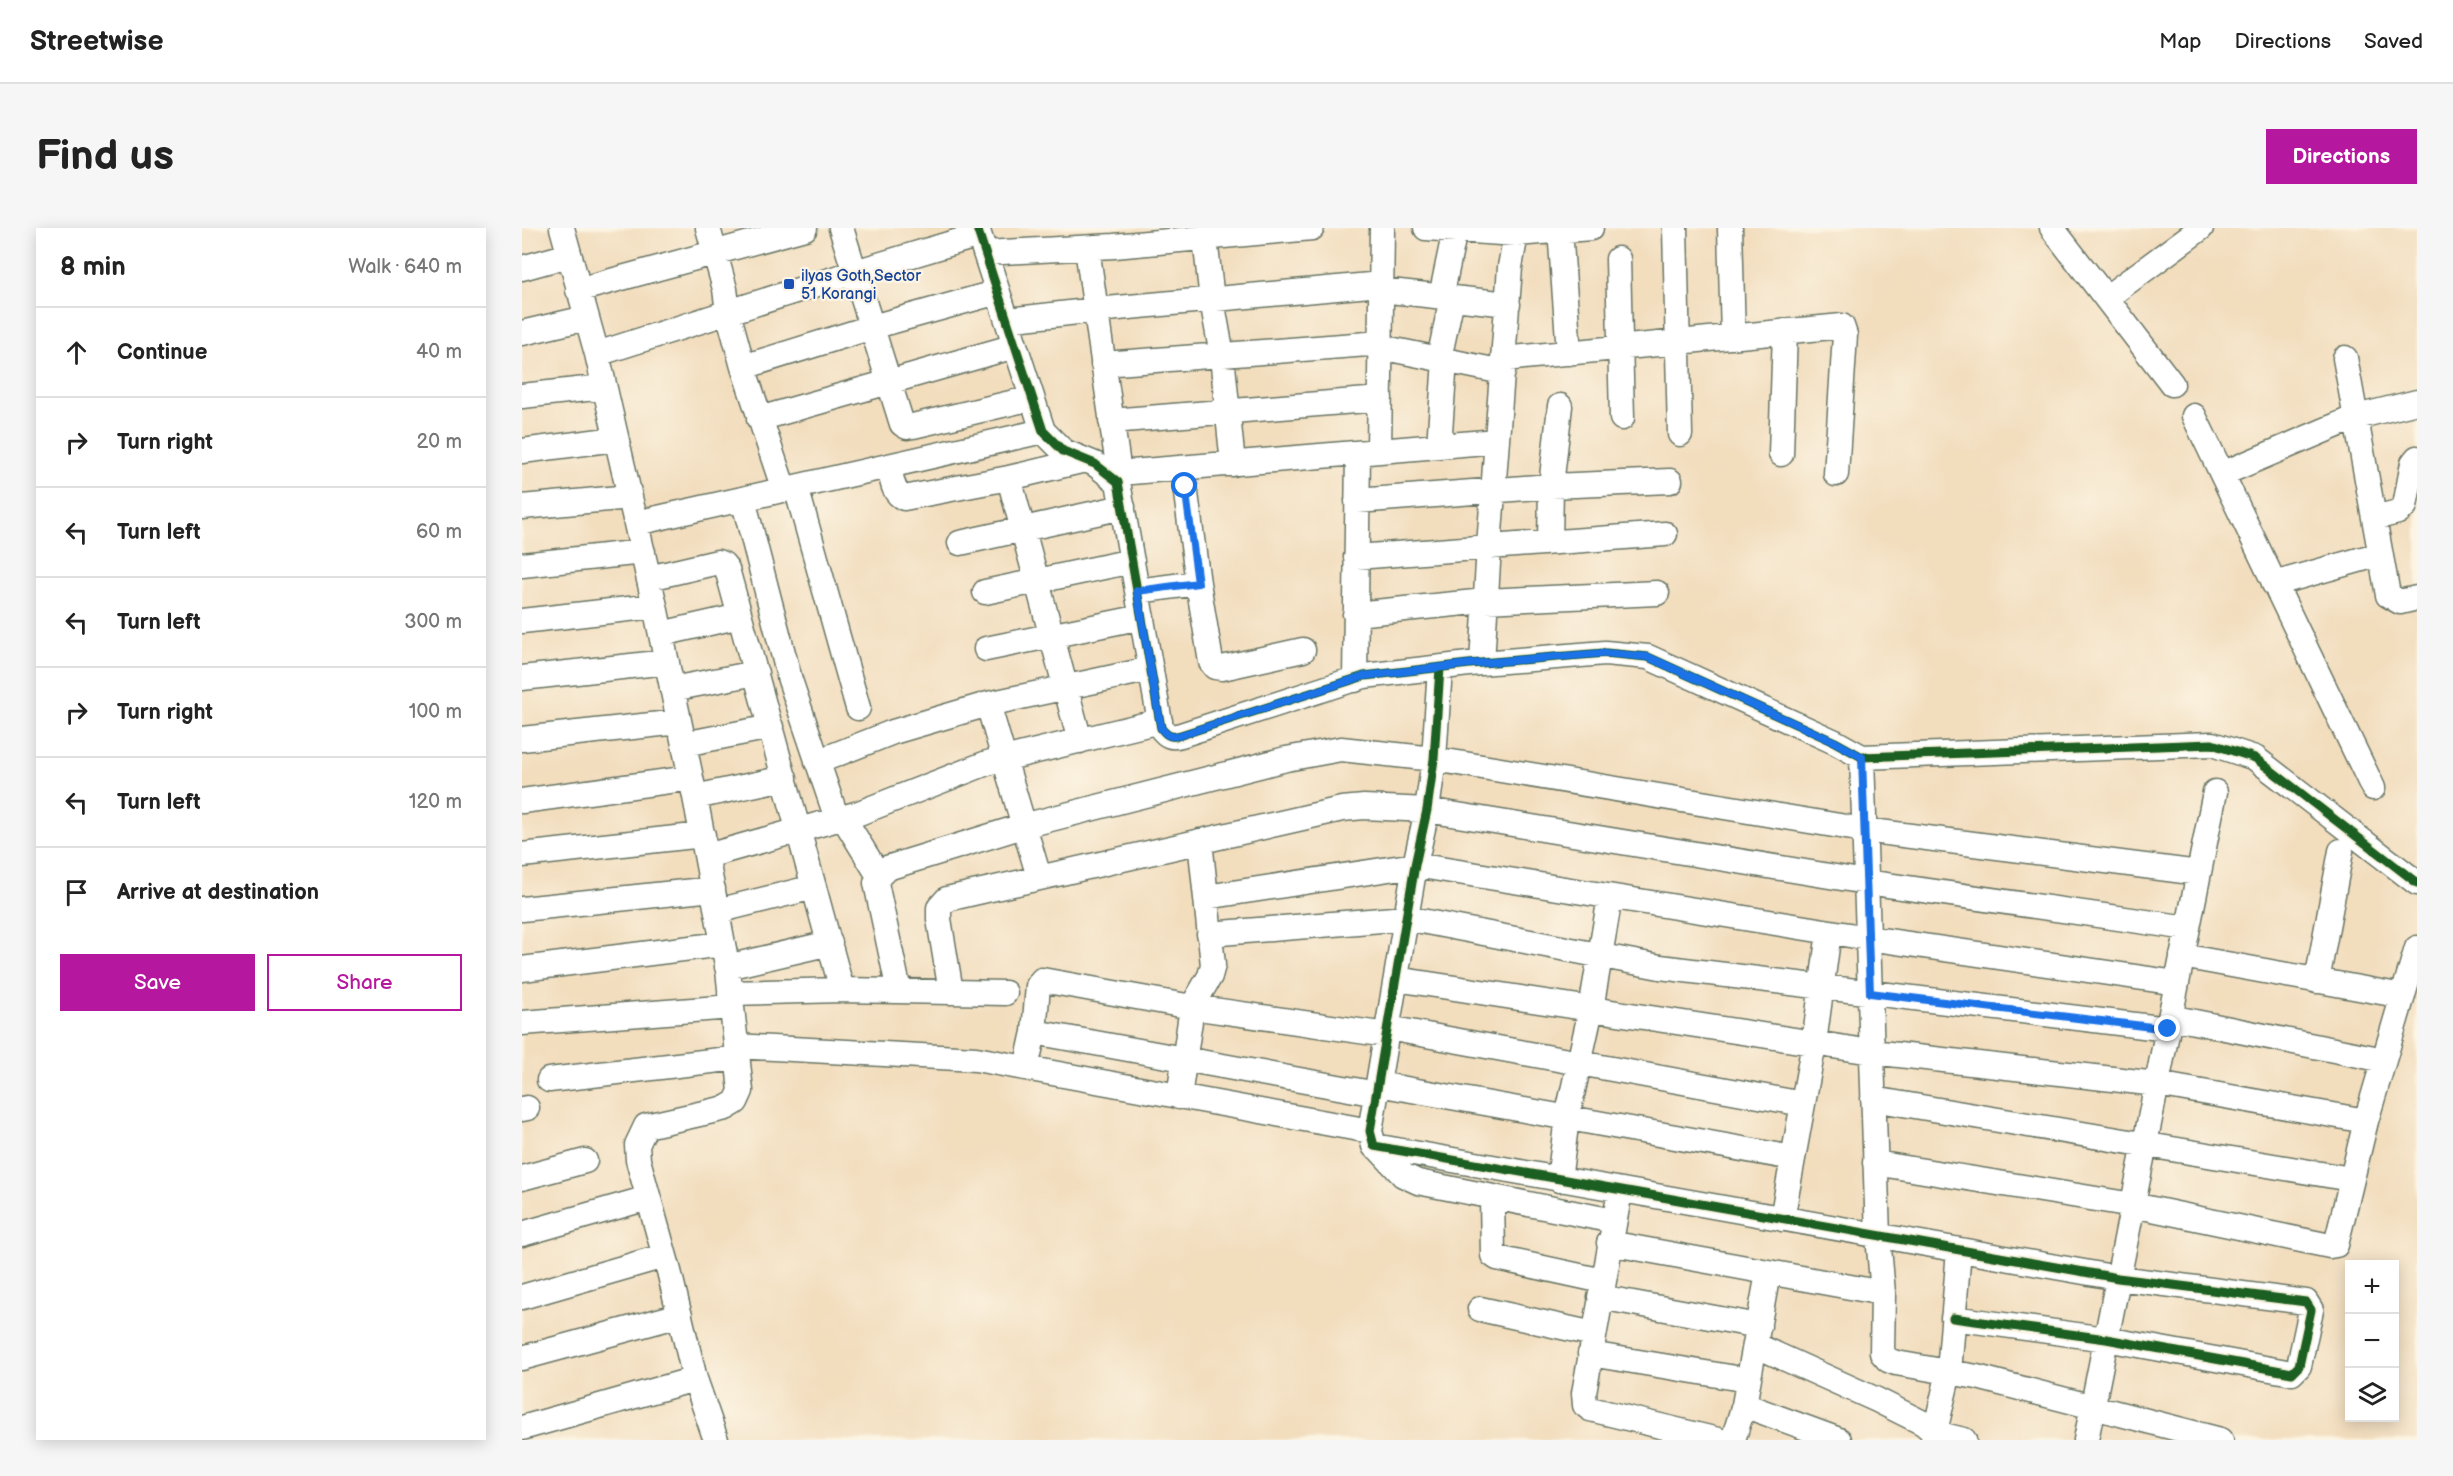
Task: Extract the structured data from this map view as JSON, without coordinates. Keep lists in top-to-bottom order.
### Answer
{
  "places": {
    "transit": ["ilyas Goth,Sector 51 Korangi"]
  },
  "page": {
    "header": "Streetwise",
    "nav": ["Map", "Directions", "Saved"],
    "buttons": [
      "Directions",
      ["Save", "Share"]
    ],
    "title": "Find us",
    "heading": ["8 min", "Walk · 640 m"],
    "list": [
      ["Continue", "40 m"],
      ["Turn right", "20 m"],
      ["Turn left", "60 m"],
      ["Turn left", "300 m"],
      ["Turn right", "100 m"],
      ["Turn left", "120 m"],
      "Arrive at destination"
    ],
    "map_buttons": ["+", "−"]
  }
}
